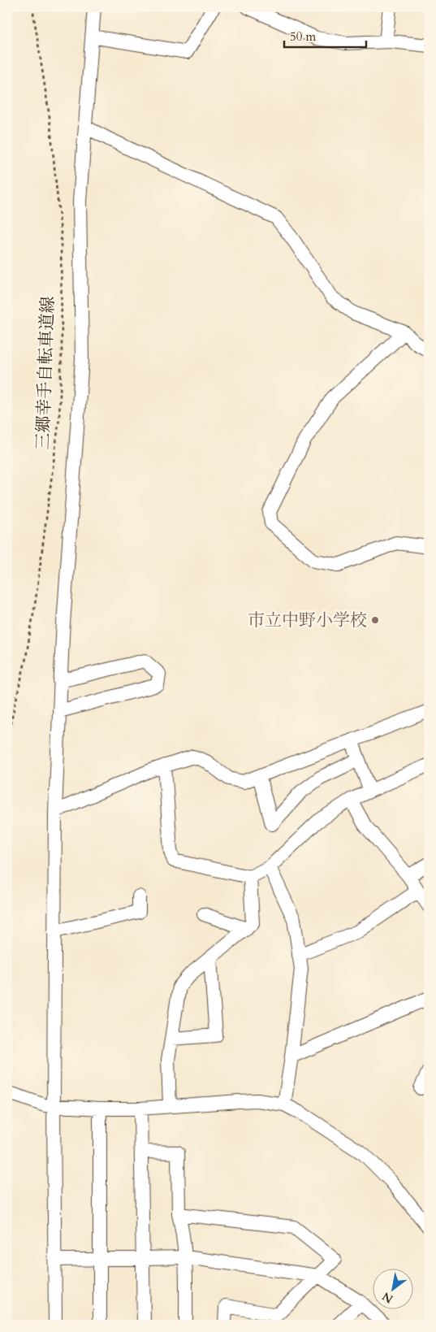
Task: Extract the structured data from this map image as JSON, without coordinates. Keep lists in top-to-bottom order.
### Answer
{
  "streets": {
    "path": ["三郷幸手自転車道線"]
  },
  "places": ["市立中野小学校"],
  "scale_bar": "50 m",
  "north": "bottom left"
}
